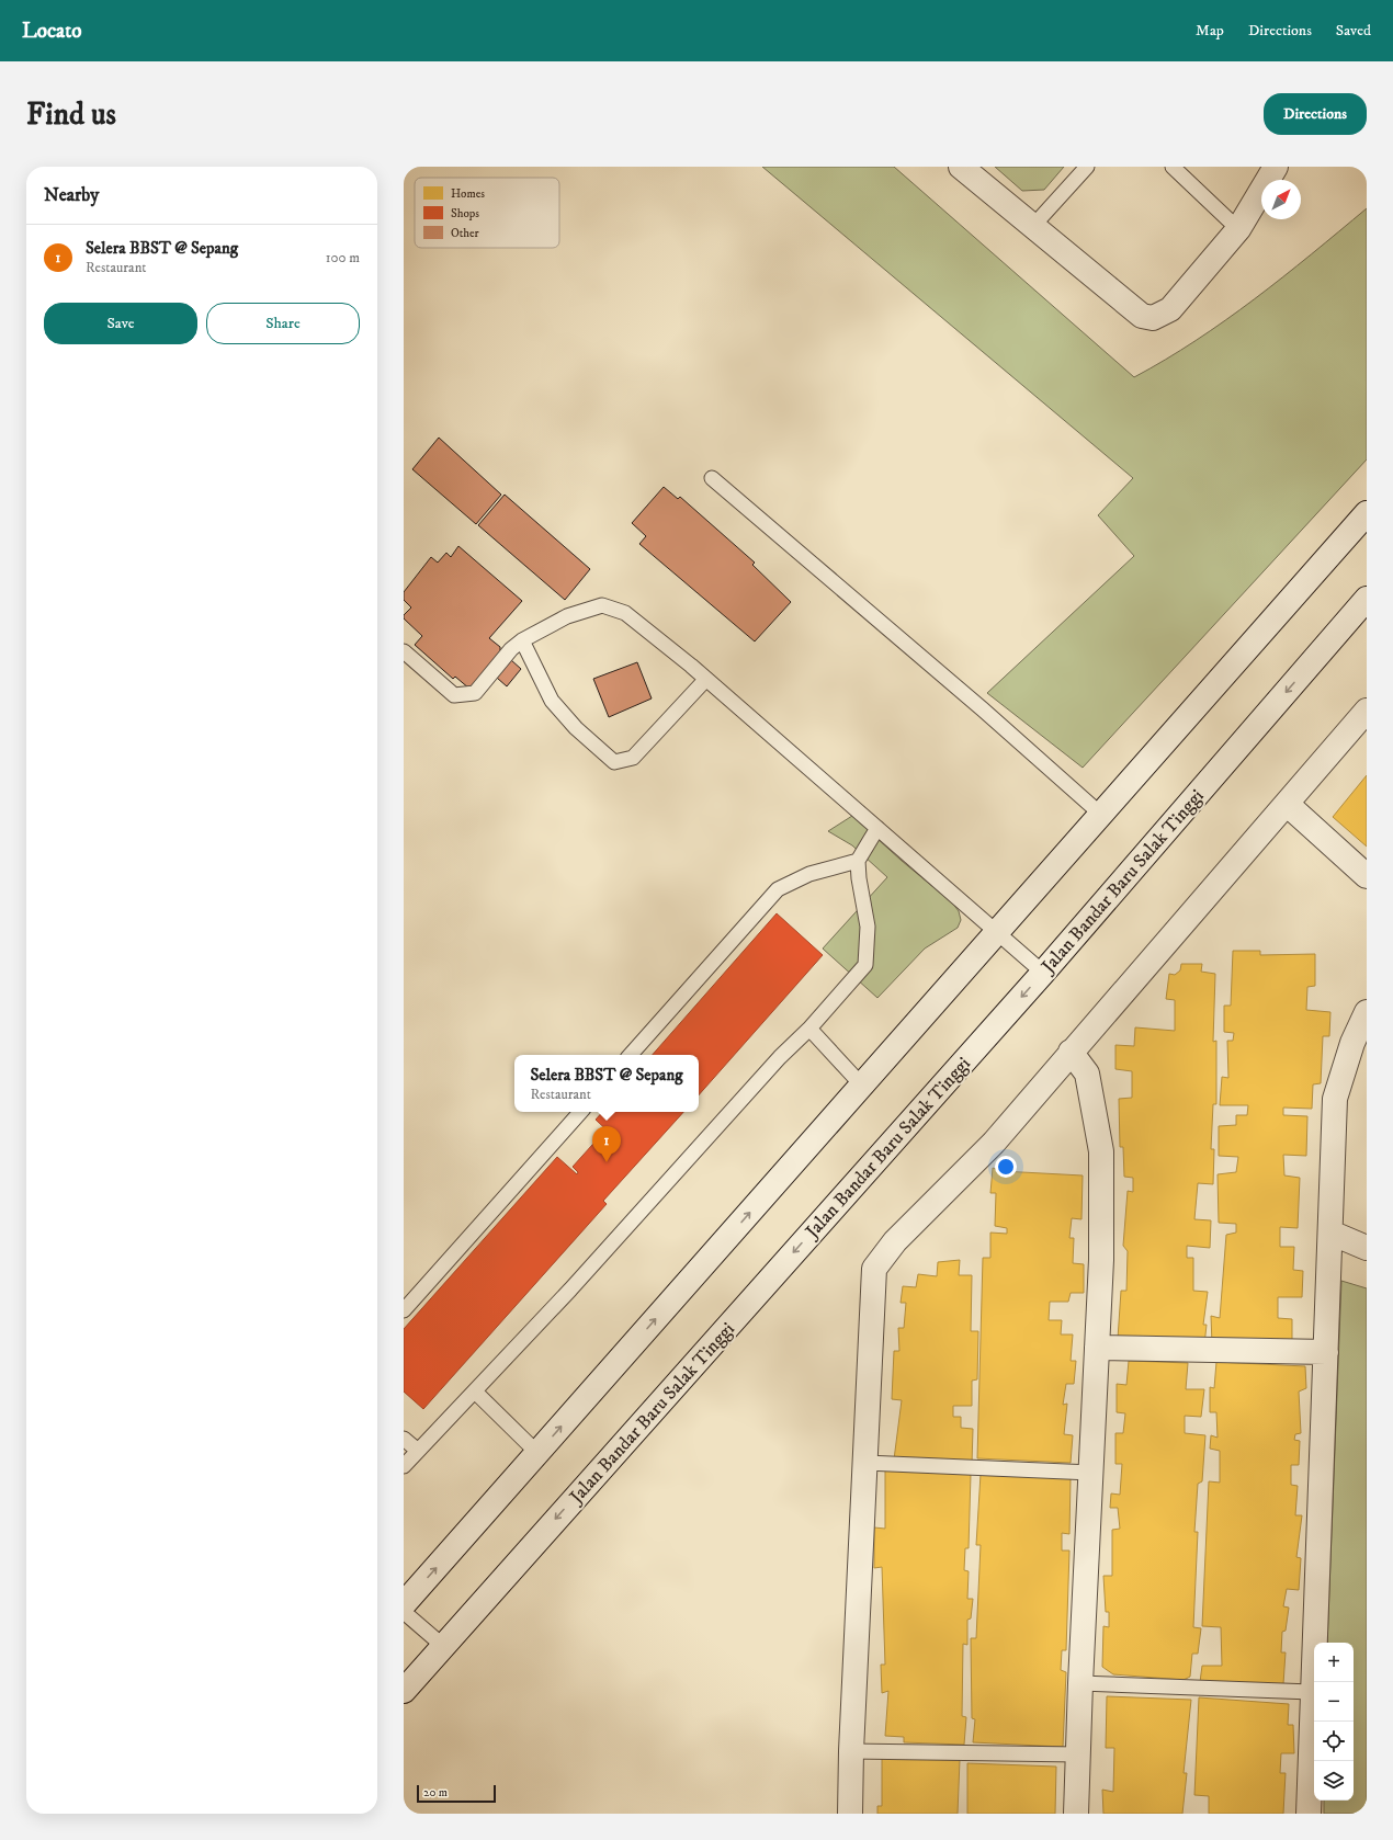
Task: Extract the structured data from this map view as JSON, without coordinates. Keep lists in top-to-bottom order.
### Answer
{
  "streets": {
    "street": ["Jalan Bandar Baru Salak Tinggi"]
  },
  "legend": ["Homes", "Shops", "Other"],
  "scale_bar": "20 m",
  "north": "top right",
  "page": {
    "header": "Locato",
    "nav": ["Map", "Directions", "Saved"],
    "buttons": [
      "Directions",
      ["Save", "Share"]
    ],
    "title": "Find us",
    "heading": "Nearby",
    "list": [
      {
        "mark": "1",
        "name": "Selera BBST @ Sepang",
        "note": "Restaurant",
        "value": "100 m"
      }
    ],
    "popup": ["Selera BBST @ Sepang", "Restaurant"],
    "pins": "1",
    "map_buttons": ["+", "−"],
    "scale": "20 m"
  }
}
